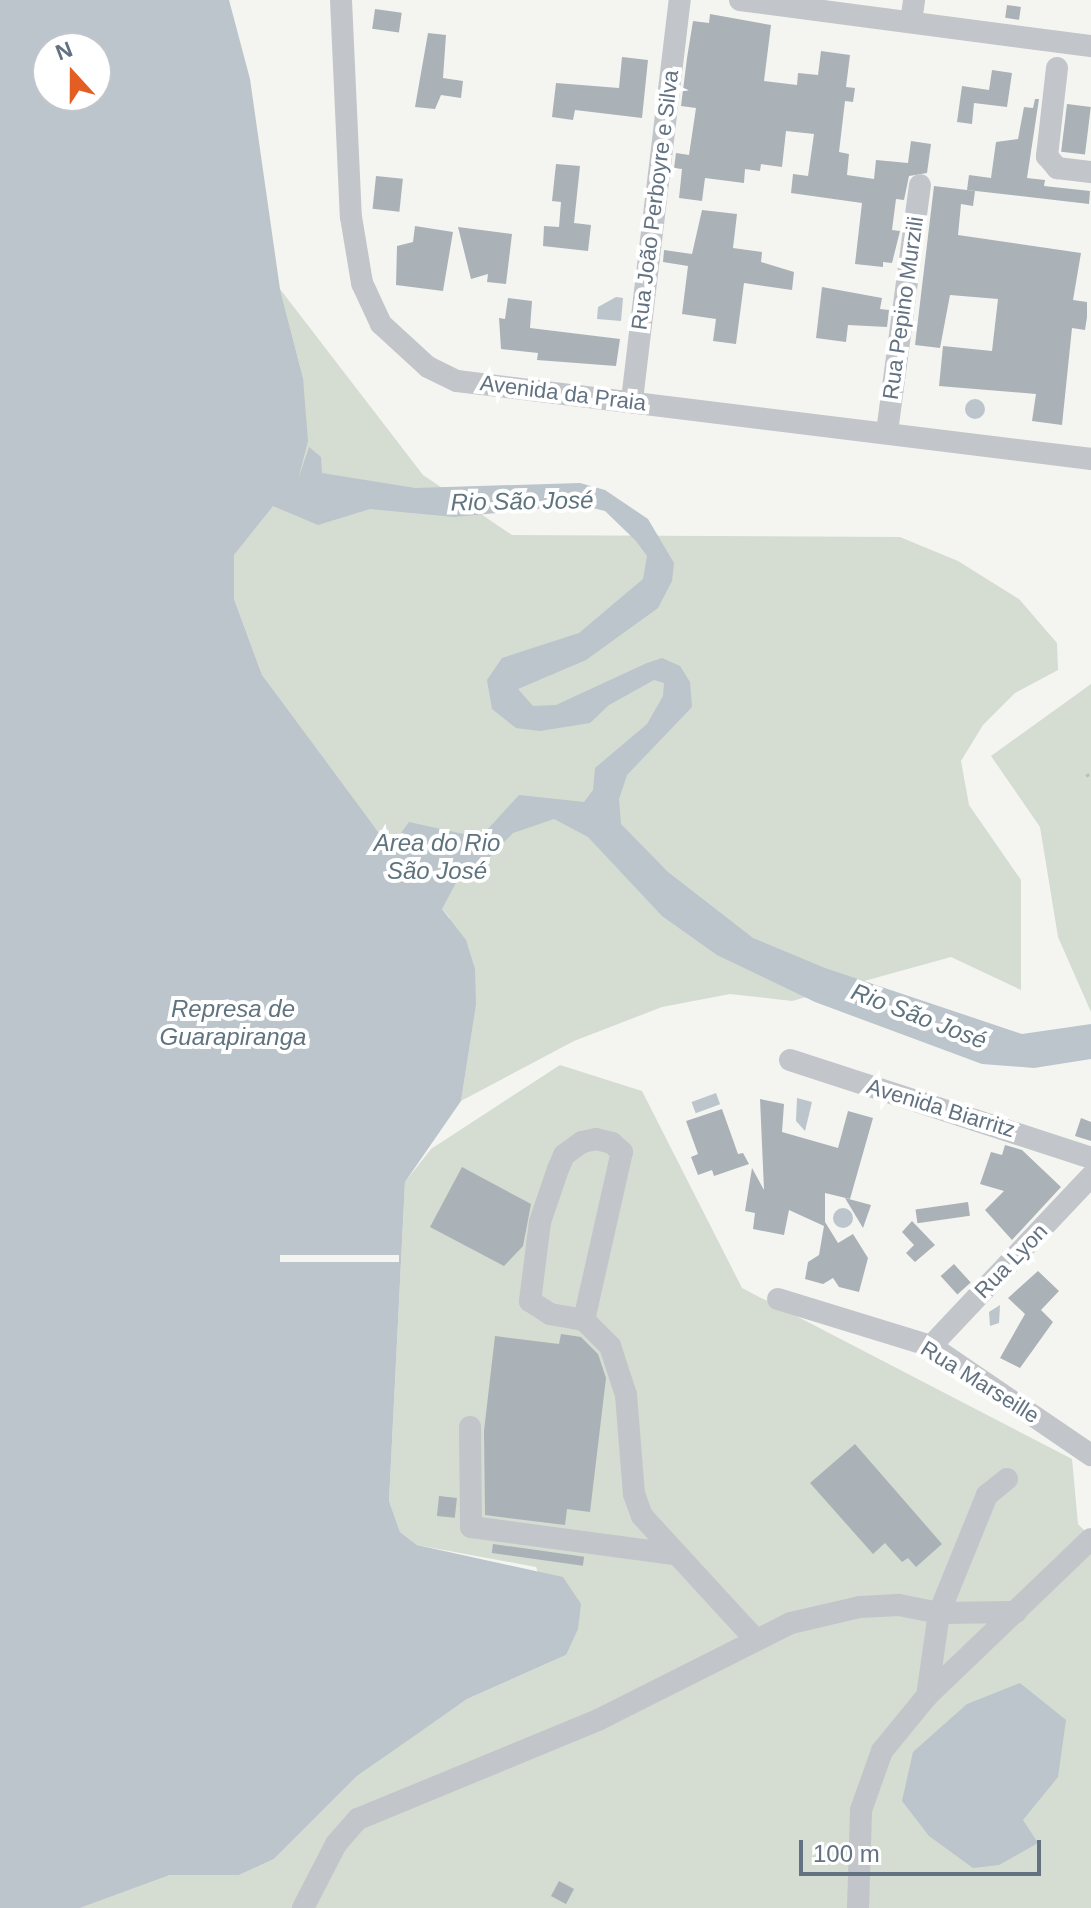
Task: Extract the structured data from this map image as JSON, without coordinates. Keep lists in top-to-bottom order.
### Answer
{
  "streets": {
    "street": [
      "Rua João Perboyre e Silva",
      "Rua Pepino Murzili",
      "Avenida da Praia",
      "Avenida Biarritz",
      "Rua Lyon",
      "Rua Marseille"
    ]
  },
  "crossings": [
    ["Rua João Perboyre e Silva", "Avenida da Praia"],
    ["Rua Pepino Murzili", "Avenida da Praia"],
    ["Rua Lyon", "Rua Marseille"]
  ],
  "water": ["Rio São José", "Area do Rio São José", "Represa de Guarapiranga"],
  "scale_bar": "100 m",
  "north": "top"
}
